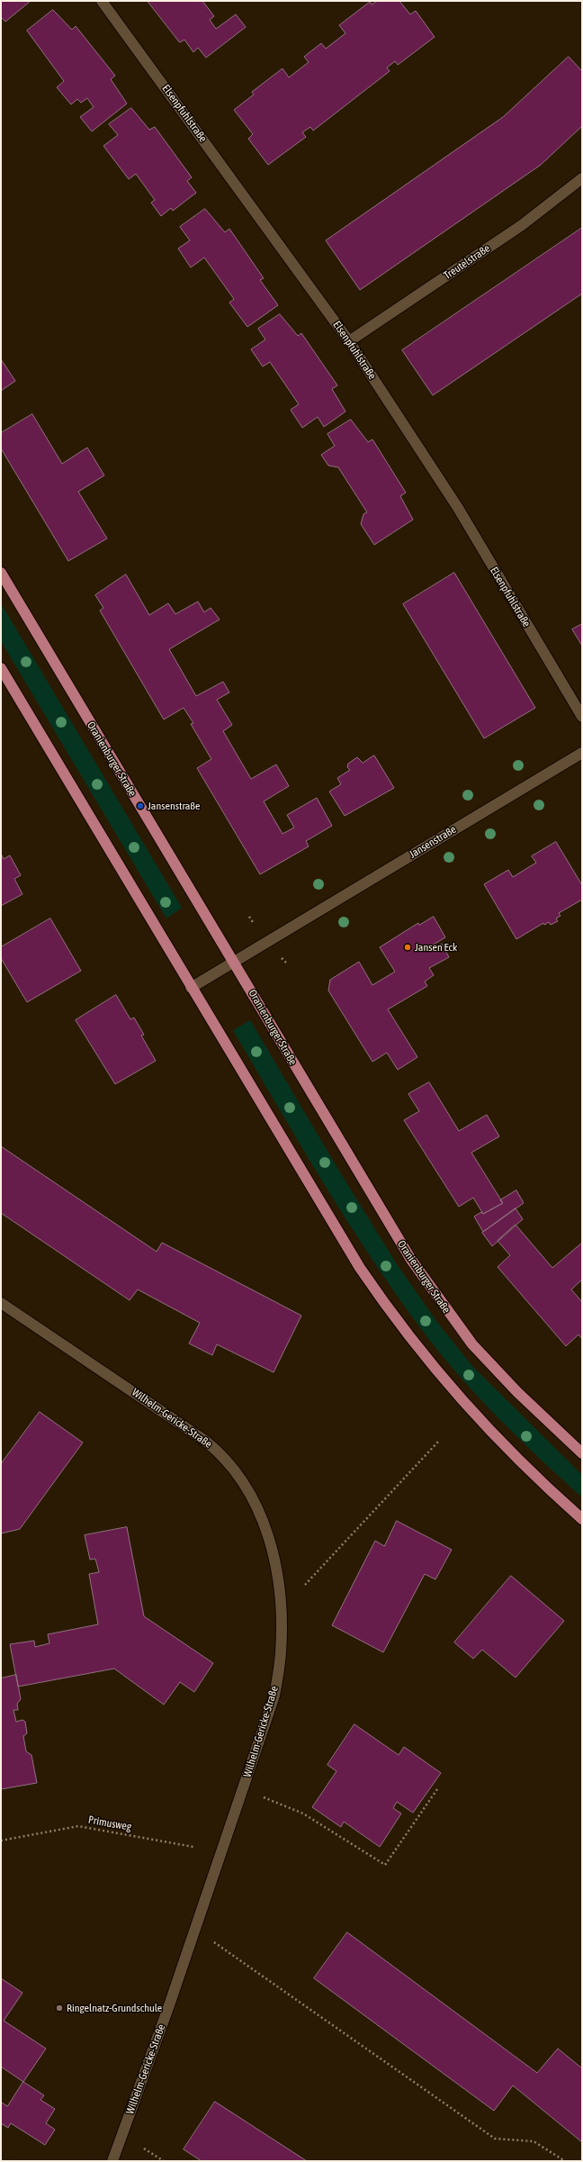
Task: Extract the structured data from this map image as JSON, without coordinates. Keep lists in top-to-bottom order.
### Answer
{
  "streets": {
    "main road": ["Oranienburger Straße"],
    "street": [
      "Elsenpfuhlstraße",
      "Treutelstraße",
      "Jansenstraße",
      "Wilhelm-Gericke-Straße"
    ],
    "path": ["Primusweg"]
  },
  "crossings": [
    ["Elsenpfuhlstraße", "Treutelstraße"],
    ["Oranienburger Straße", "Jansenstraße"]
  ],
  "places": ["Jansenstraße", "Jansen Eck", "Ringelnatz-Grundschule"]
}
